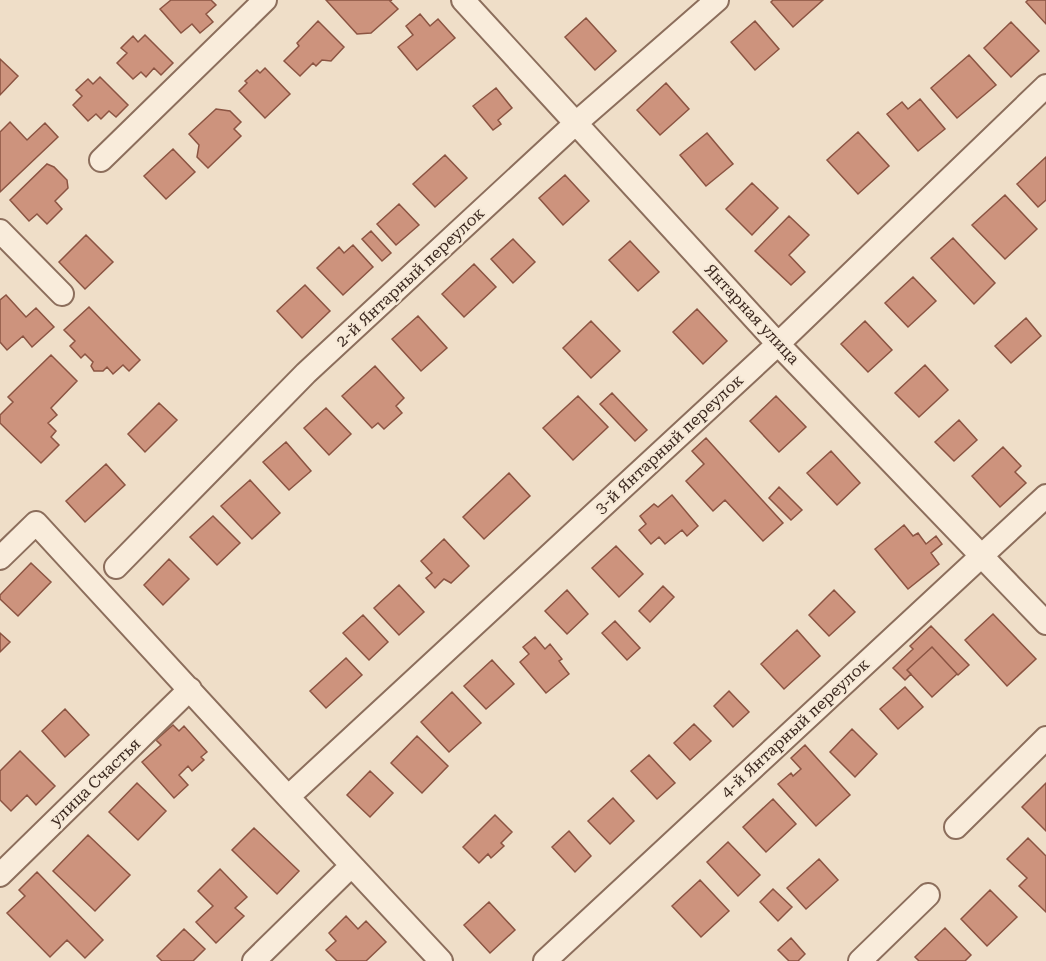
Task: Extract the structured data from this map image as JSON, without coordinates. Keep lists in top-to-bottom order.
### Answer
{
  "streets": {
    "street": [
      "2-й Янтарный переулок",
      "Янтарная улица",
      "3-й Янтарный переулок",
      "4-й Янтарный переулок",
      "улица Счастья"
    ]
  },
  "crossings": [
    ["2-й Янтарный переулок", "Янтарная улица"],
    ["Янтарная улица", "3-й Янтарный переулок"],
    ["Янтарная улица", "4-й Янтарный переулок"]
  ]
}
